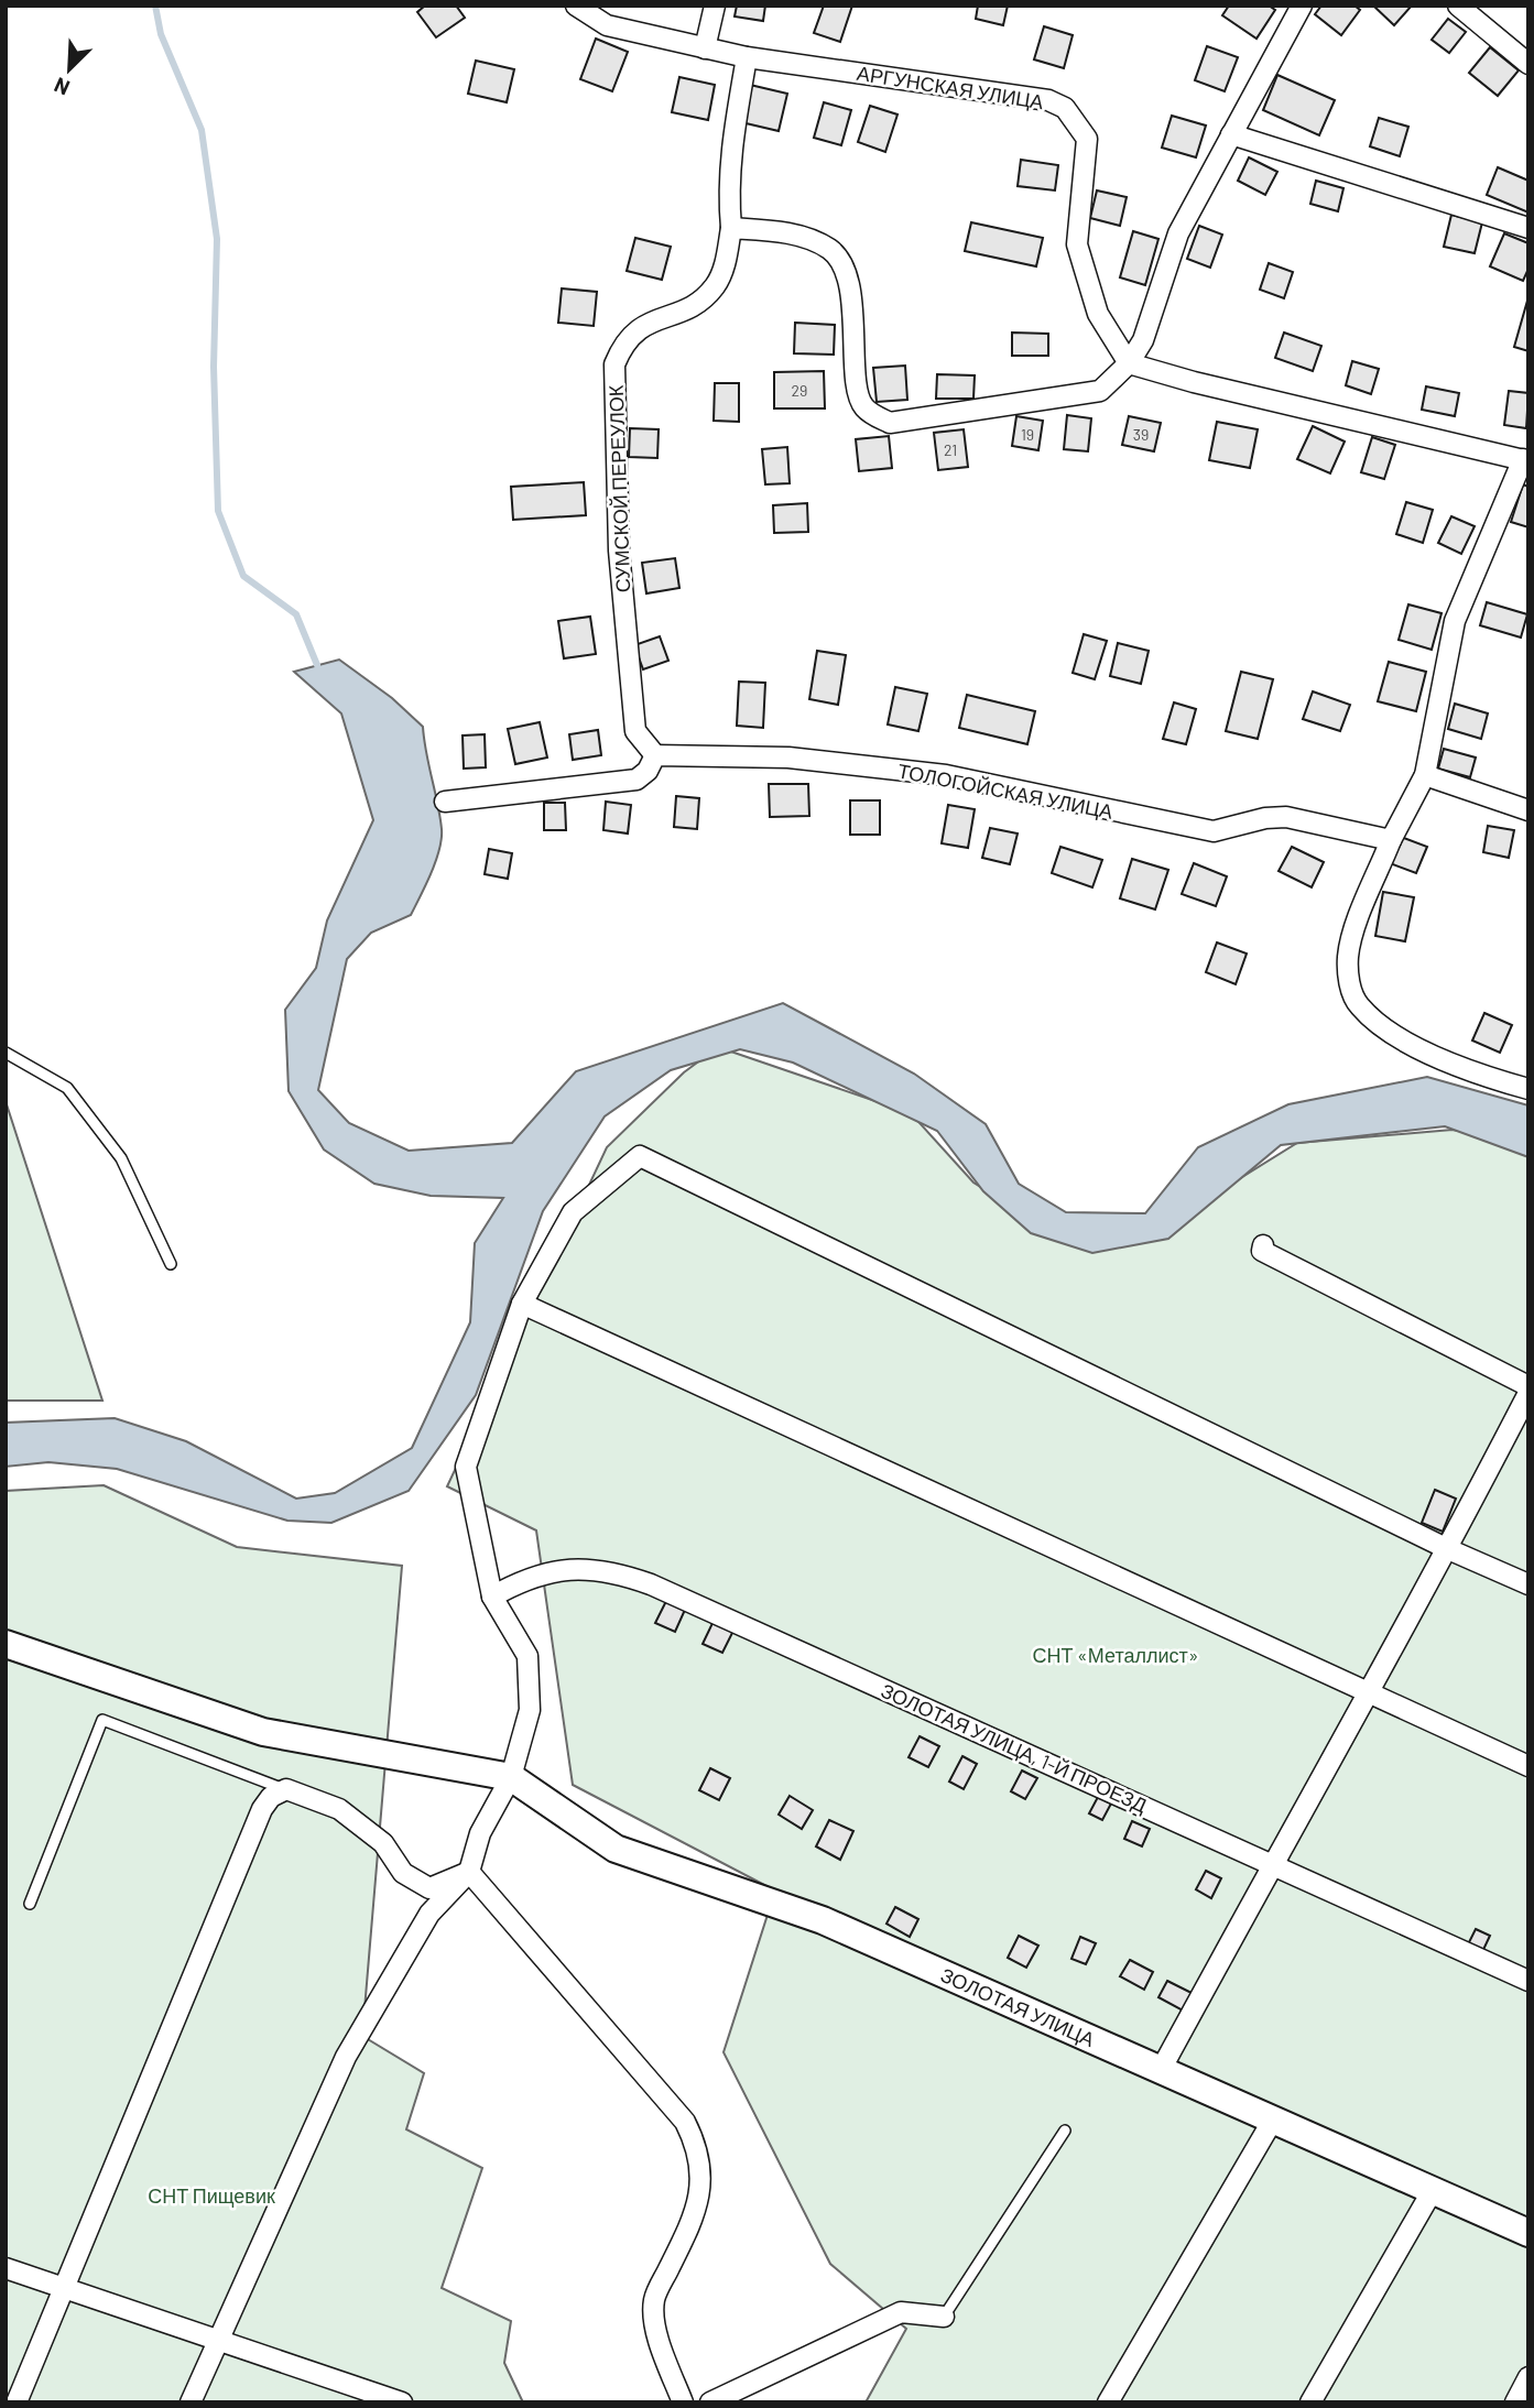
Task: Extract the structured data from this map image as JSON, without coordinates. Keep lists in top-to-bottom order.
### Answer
{
  "streets": {
    "street": [
      "АРГУНСКАЯ УЛИЦА",
      "СУМСКОЙ ПЕРЕУЛОК",
      "ТОЛОГОЙСКАЯ УЛИЦА",
      "ЗОЛОТАЯ УЛИЦА, 1-Й ПРОЕЗД",
      "ЗОЛОТАЯ УЛИЦА"
    ]
  },
  "crossings": [
    ["АРГУНСКАЯ УЛИЦА", "СУМСКОЙ ПЕРЕУЛОК"],
    ["СУМСКОЙ ПЕРЕУЛОК", "ТОЛОГОЙСКАЯ УЛИЦА"]
  ],
  "parks": ["СНТ «Металлист»", "СНТ Пищевик"],
  "house_numbers": [
    "29",
    "19",
    "39",
    "21"
  ],
  "north": "bottom left"
}
